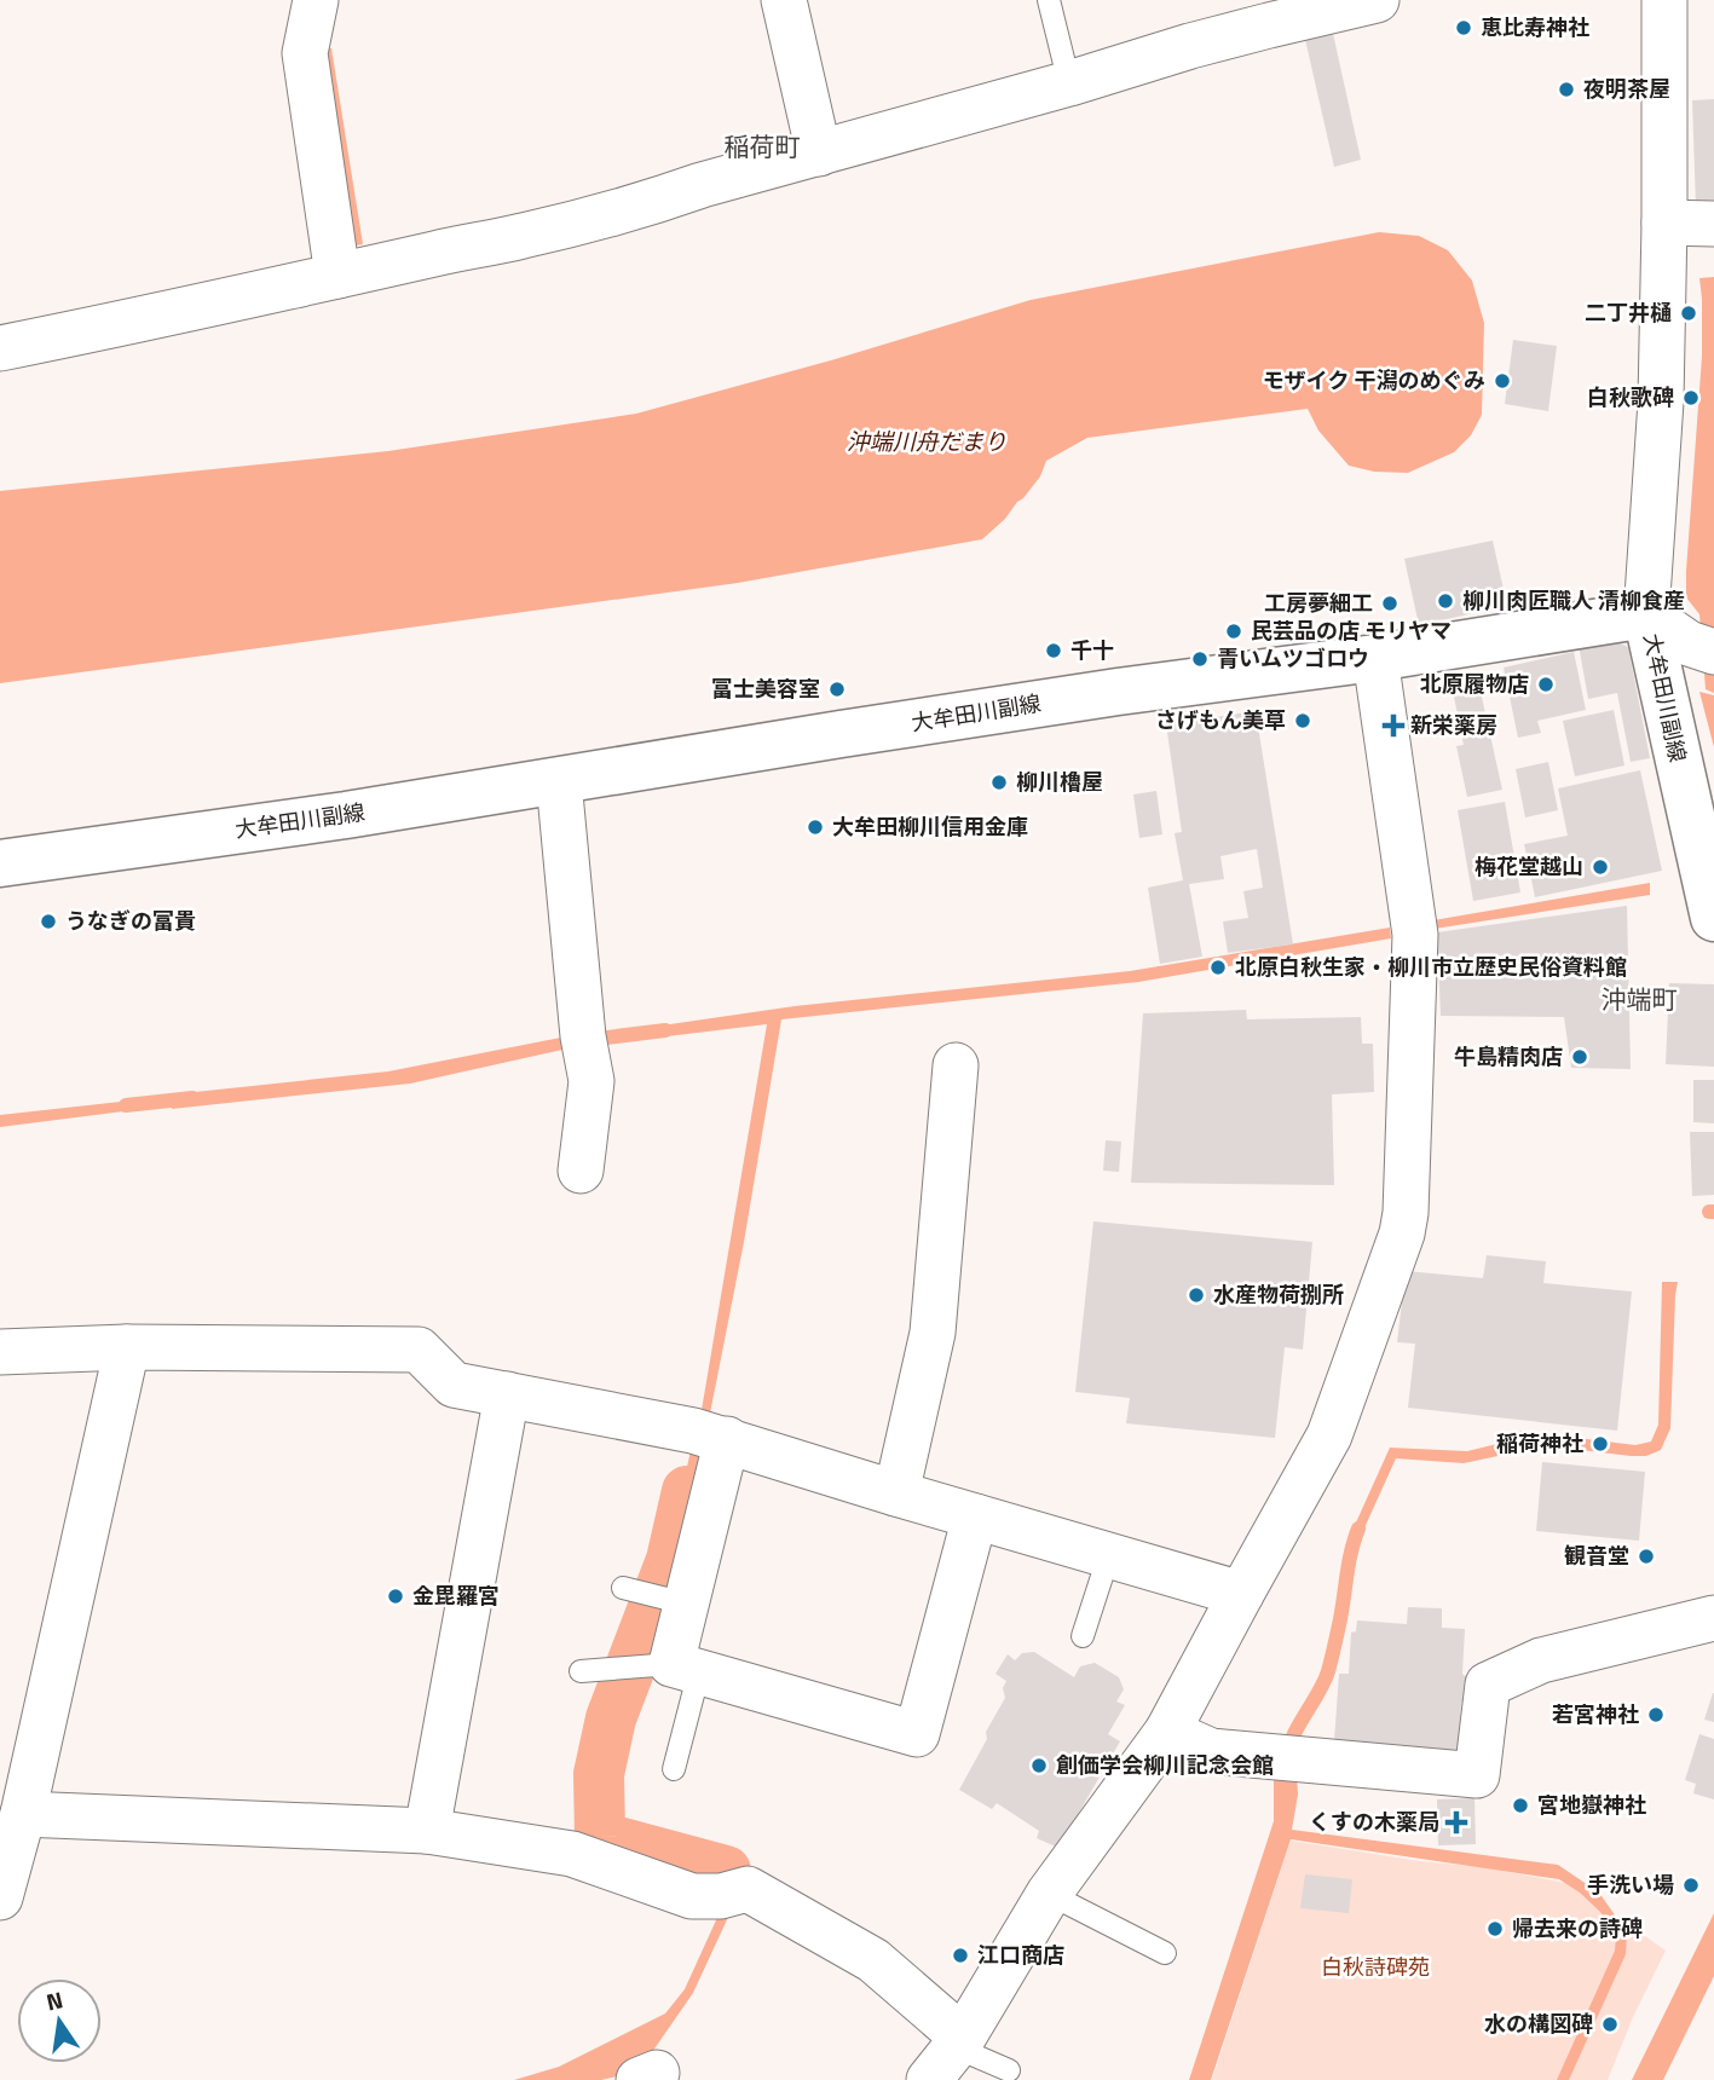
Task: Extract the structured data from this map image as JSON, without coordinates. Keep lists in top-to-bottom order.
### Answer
{
  "streets": {
    "main road": ["大牟田川副線"]
  },
  "districts": ["稲荷町", "沖端町"],
  "water": ["沖端川舟だまり"],
  "parks": ["白秋詩碑苑"],
  "places": {
    "other": [
      "恵比寿神社",
      "夜明茶屋",
      "二丁井樋",
      "モザイク 干潟のめぐみ",
      "白秋歌碑",
      "柳川肉匠職人 清柳食産",
      "工房夢細工",
      "民芸品の店 モリヤマ",
      "千十",
      "青いムツゴロウ",
      "北原履物店",
      "冨士美容室",
      "さげもん美草",
      "柳川櫓屋",
      "大牟田柳川信用金庫",
      "梅花堂越山",
      "うなぎの富貴",
      "北原白秋生家・柳川市立歴史民俗資料館",
      "牛島精肉店",
      "水産物荷捌所",
      "稲荷神社",
      "観音堂",
      "金毘羅宮",
      "若宮神社",
      "創価学会柳川記念会館",
      "宮地嶽神社",
      "手洗い場",
      "帰去来の詩碑",
      "江口商店",
      "水の構図碑"
    ],
    "health": ["新栄薬房", "くすの木薬局"]
  },
  "north": "top"
}
